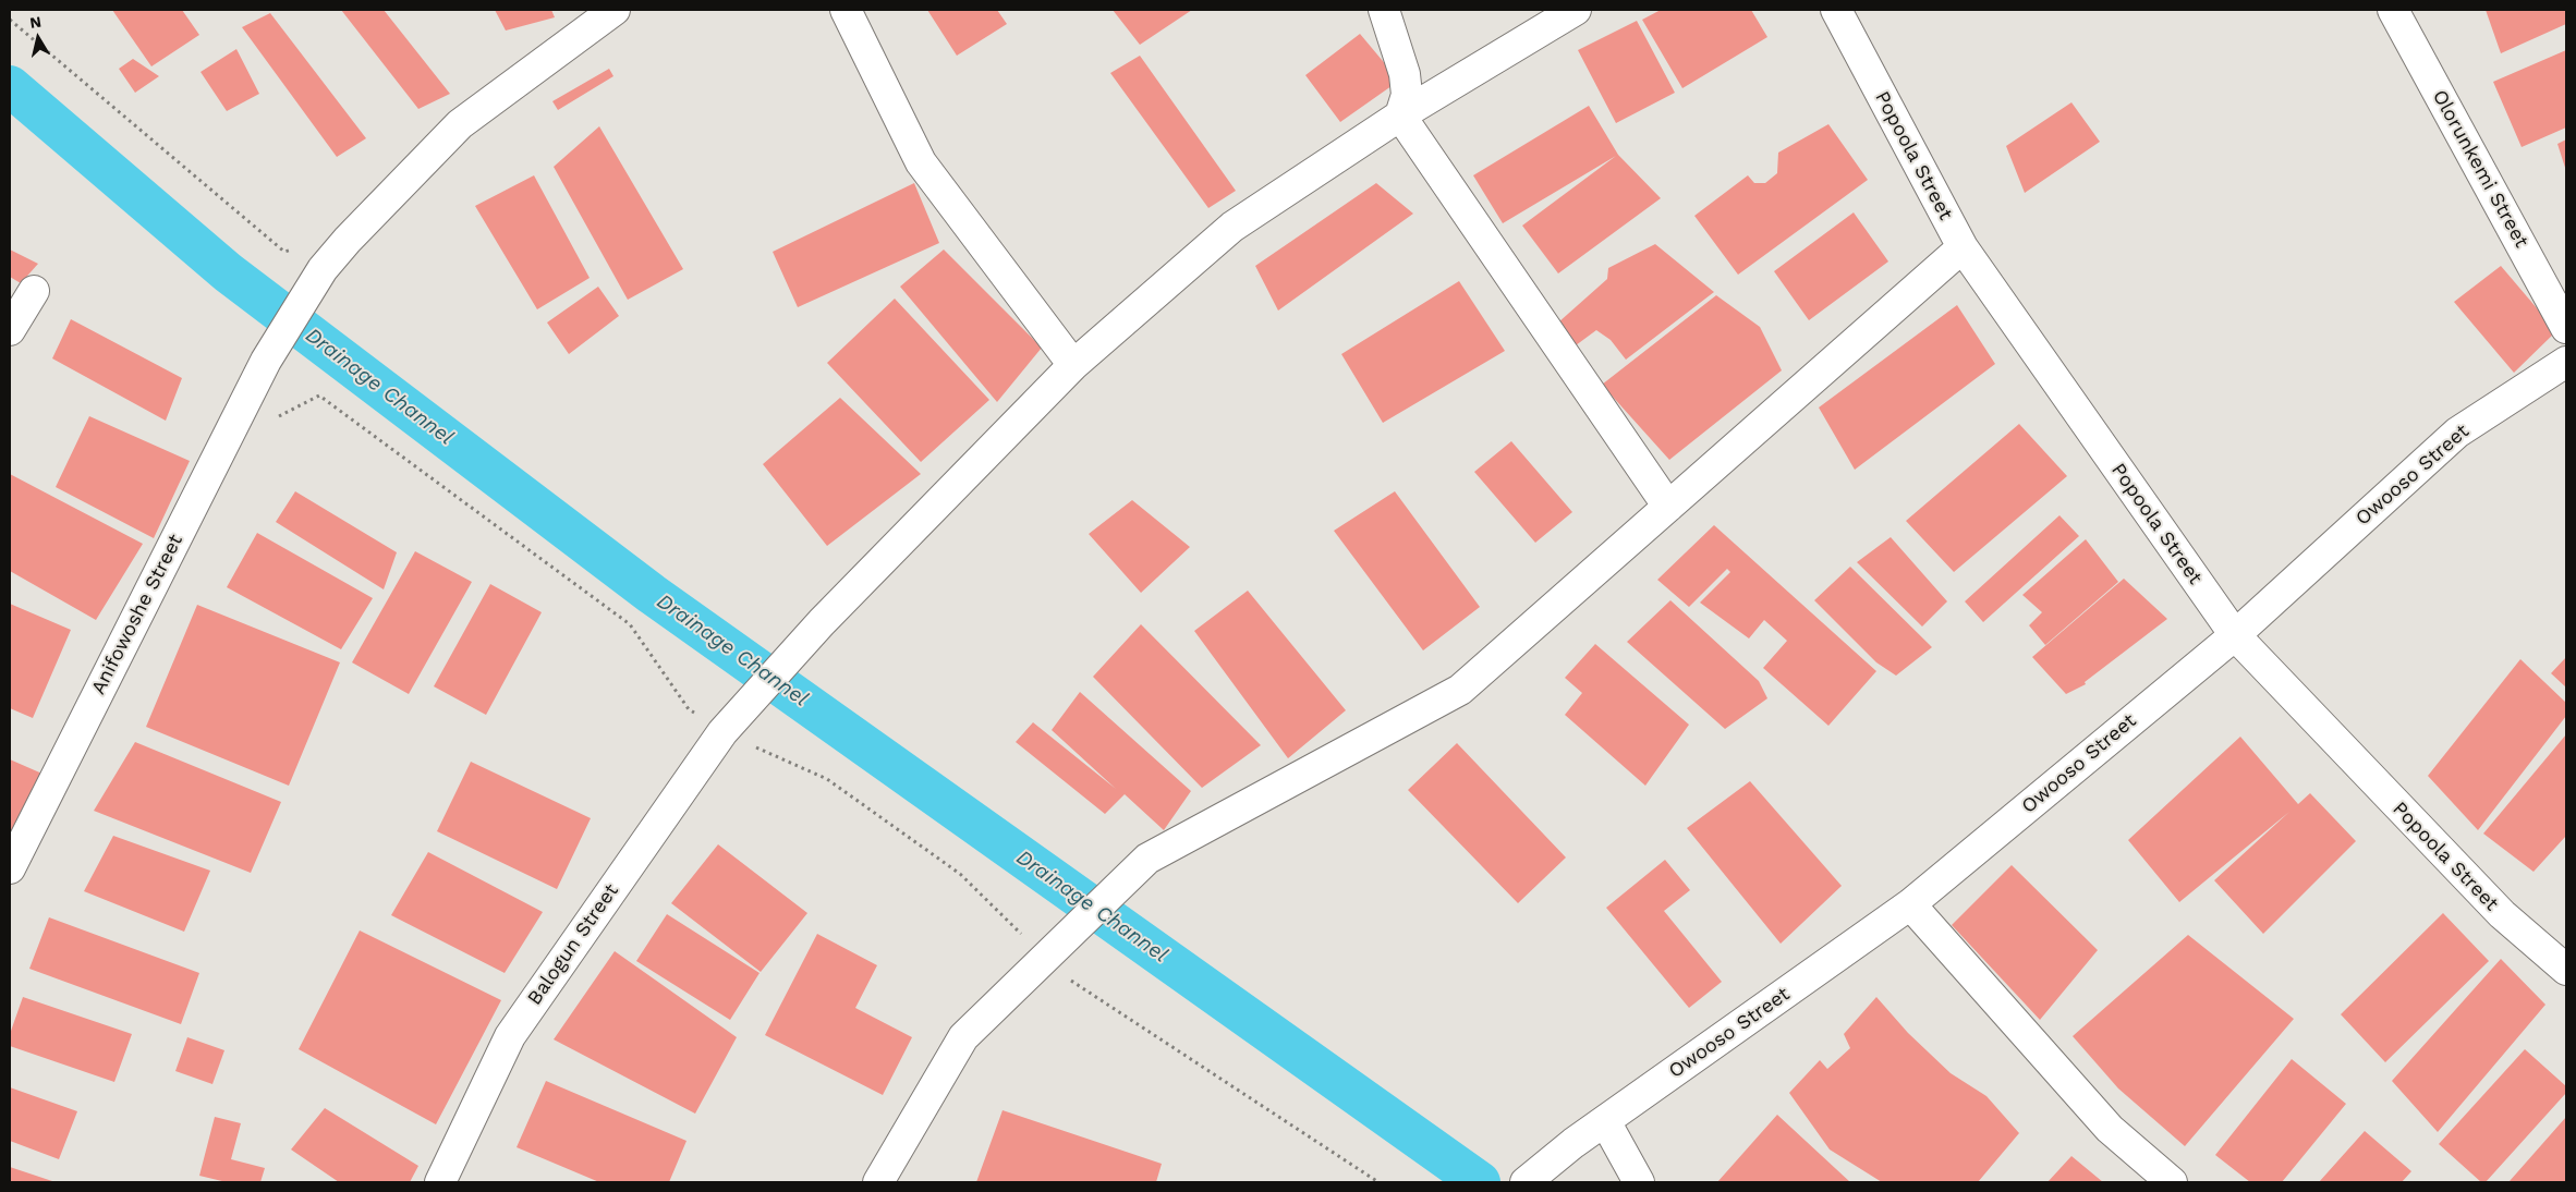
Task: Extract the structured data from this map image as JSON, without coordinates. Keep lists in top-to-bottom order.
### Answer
{
  "streets": {
    "street": [
      "Popoola Street",
      "Olorunkemi Street",
      "Owooso Street",
      "Anifowoshe Street",
      "Balogun Street"
    ]
  },
  "crossings": [
    ["Popoola Street", "Owooso Street"]
  ],
  "water": ["Drainage Channel"],
  "north": "top"
}
